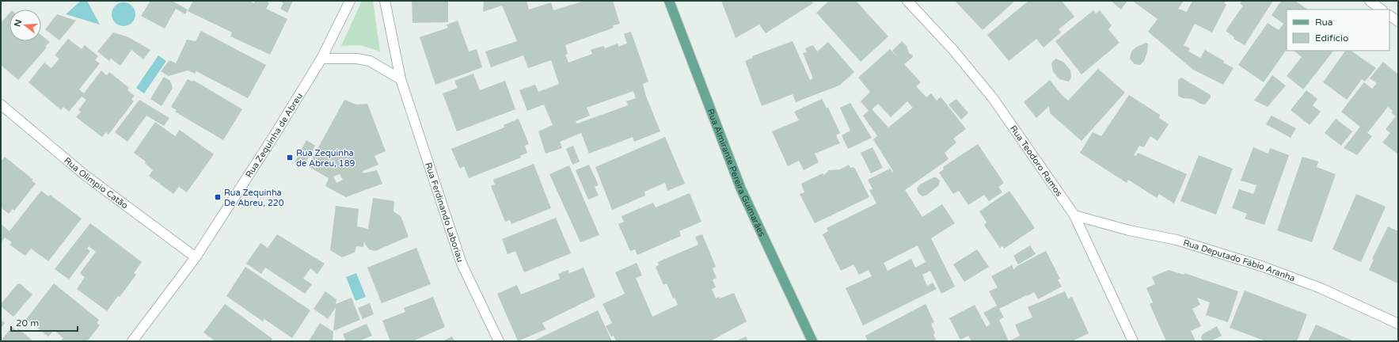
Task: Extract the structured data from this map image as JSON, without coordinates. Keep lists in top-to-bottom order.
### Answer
{
  "streets": {
    "main road": ["Rua Almirante Pereira Guimarães"],
    "street": [
      "Rua Zequinha de Abreu",
      "Rua Teodoro Ramos",
      "Rua Olimpio Catão",
      "Rua Ferdinando Laboriau",
      "Rua Deputado Fábio Aranha"
    ]
  },
  "crossings": [
    ["Rua Zequinha de Abreu", "Rua Olimpio Catão"],
    ["Rua Teodoro Ramos", "Rua Deputado Fábio Aranha"]
  ],
  "places": {
    "transit": ["Rua Zequinha de Abreu, 189", "Rua Zequinha De Abreu, 220"]
  },
  "legend": ["Rua", "Edifício"],
  "scale_bar": "20 m",
  "north": "left"
}
